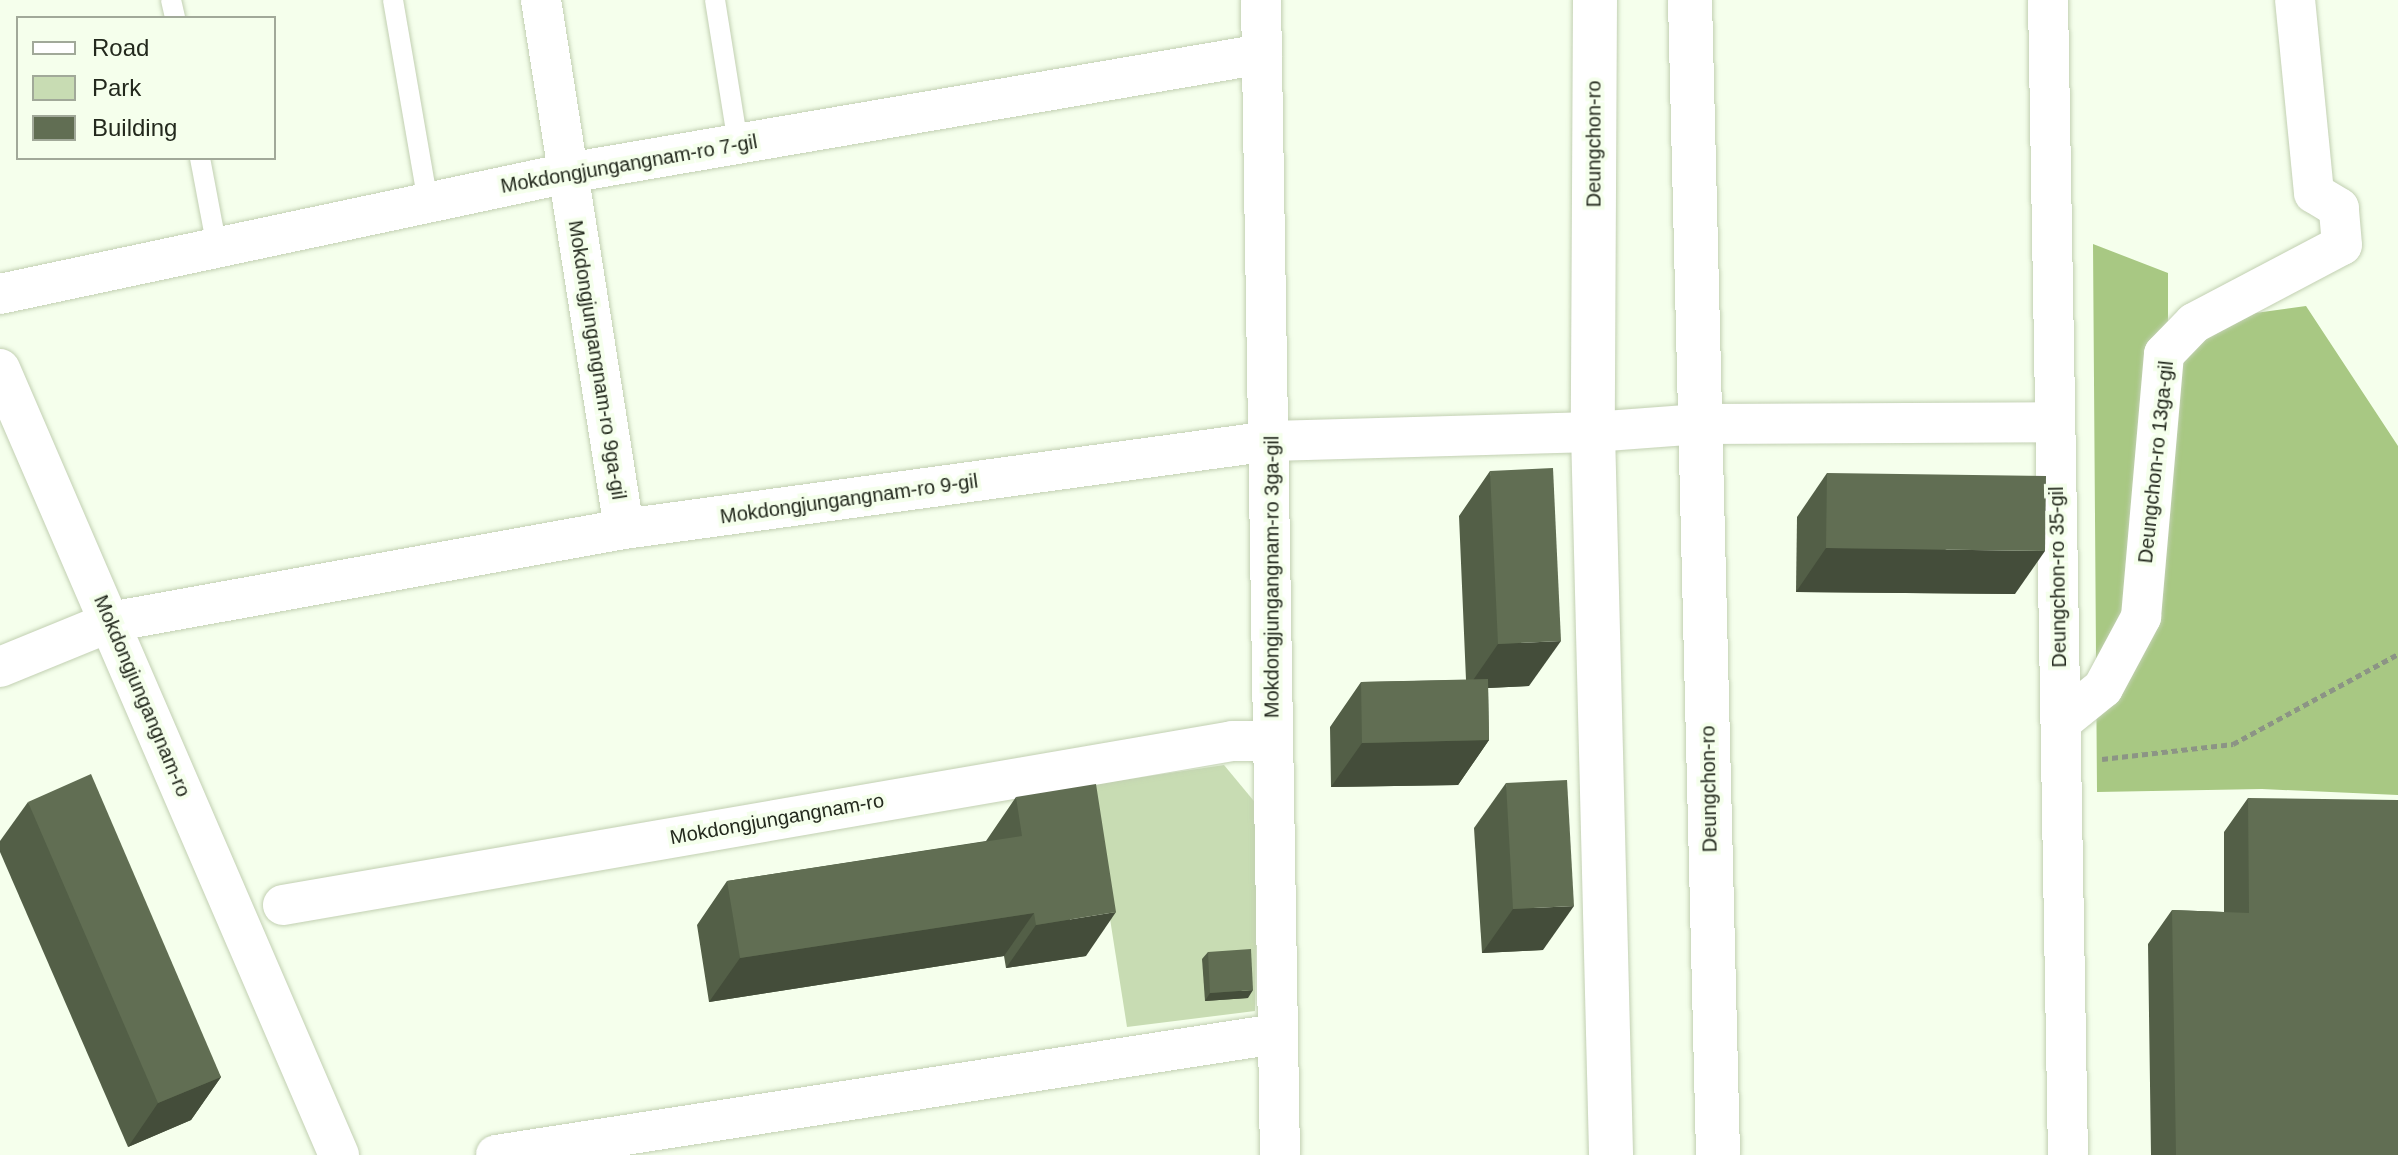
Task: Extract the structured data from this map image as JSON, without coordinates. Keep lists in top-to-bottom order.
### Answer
{
  "streets": {
    "main road": ["Deungchon-ro"],
    "street": [
      "Mokdongjungangnam-ro 7-gil",
      "Mokdongjungangnam-ro 9ga-gil",
      "Deungchon-ro 13ga-gil",
      "Mokdongjungangnam-ro 9-gil",
      "Mokdongjungangnam-ro 3ga-gil",
      "Deungchon-ro 35-gil",
      "Mokdongjungangnam-ro"
    ]
  },
  "crossings": [
    ["Deungchon-ro", "Mokdongjungangnam-ro 9-gil"],
    ["Mokdongjungangnam-ro 7-gil", "Mokdongjungangnam-ro 9ga-gil"],
    ["Mokdongjungangnam-ro 7-gil", "Mokdongjungangnam-ro 3ga-gil"],
    ["Mokdongjungangnam-ro 9ga-gil", "Mokdongjungangnam-ro 9-gil"],
    ["Deungchon-ro 13ga-gil", "Deungchon-ro 35-gil"],
    ["Mokdongjungangnam-ro 9-gil", "Mokdongjungangnam-ro 3ga-gil"],
    ["Mokdongjungangnam-ro 9-gil", "Mokdongjungangnam-ro"],
    ["Mokdongjungangnam-ro 3ga-gil", "Mokdongjungangnam-ro"]
  ],
  "legend": ["Road", "Park", "Building"]
}
